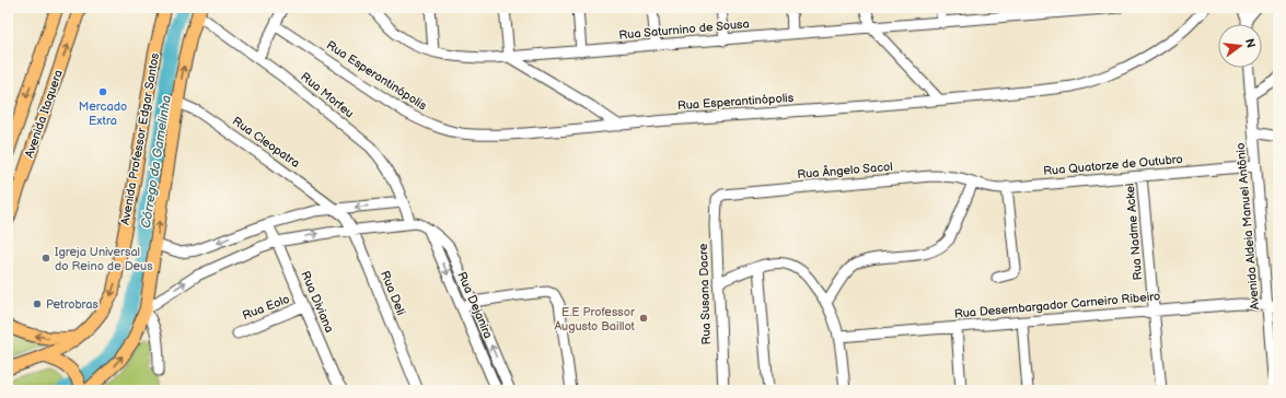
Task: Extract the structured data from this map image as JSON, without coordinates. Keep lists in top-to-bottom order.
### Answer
{
  "streets": {
    "main road": ["Avenida Itaquera", "Avenida Professor Edgar Santos"],
    "street": [
      "Rua Saturnino de Sousa",
      "Rua Esperantinópolis",
      "Rua Morfeu",
      "Rua Cleopatra",
      "Rua Quatorze de Outubro",
      "Rua Ângelo Sacol",
      "Avenida Aldeia Manuel Antônio",
      "Rua Nadme Ackel",
      "Rua Deli",
      "Rua Susana Dacre",
      "Rua Diviana",
      "Rua Dejanira",
      "Rua Desembargador Carneiro Ribeiro",
      "Rua Eolo"
    ]
  },
  "crossings": [
    ["Rua Cleopatra", "Rua Deli"],
    ["Rua Quatorze de Outubro", "Rua Ângelo Sacol"],
    ["Rua Quatorze de Outubro", "Avenida Aldeia Manuel Antônio"],
    ["Rua Quatorze de Outubro", "Rua Nadme Ackel"],
    ["Rua Ângelo Sacol", "Rua Susana Dacre"],
    ["Avenida Aldeia Manuel Antônio", "Rua Desembargador Carneiro Ribeiro"],
    ["Rua Nadme Ackel", "Rua Desembargador Carneiro Ribeiro"],
    ["Rua Diviana", "Rua Eolo"]
  ],
  "water": ["Córrego da Gamelinha"],
  "places": [
    "Mercado Extra",
    "Igreja Universal do Reino de Deus",
    "Petrobras",
    "E.E Professor Augusto Baillot"
  ],
  "north": "right"
}
